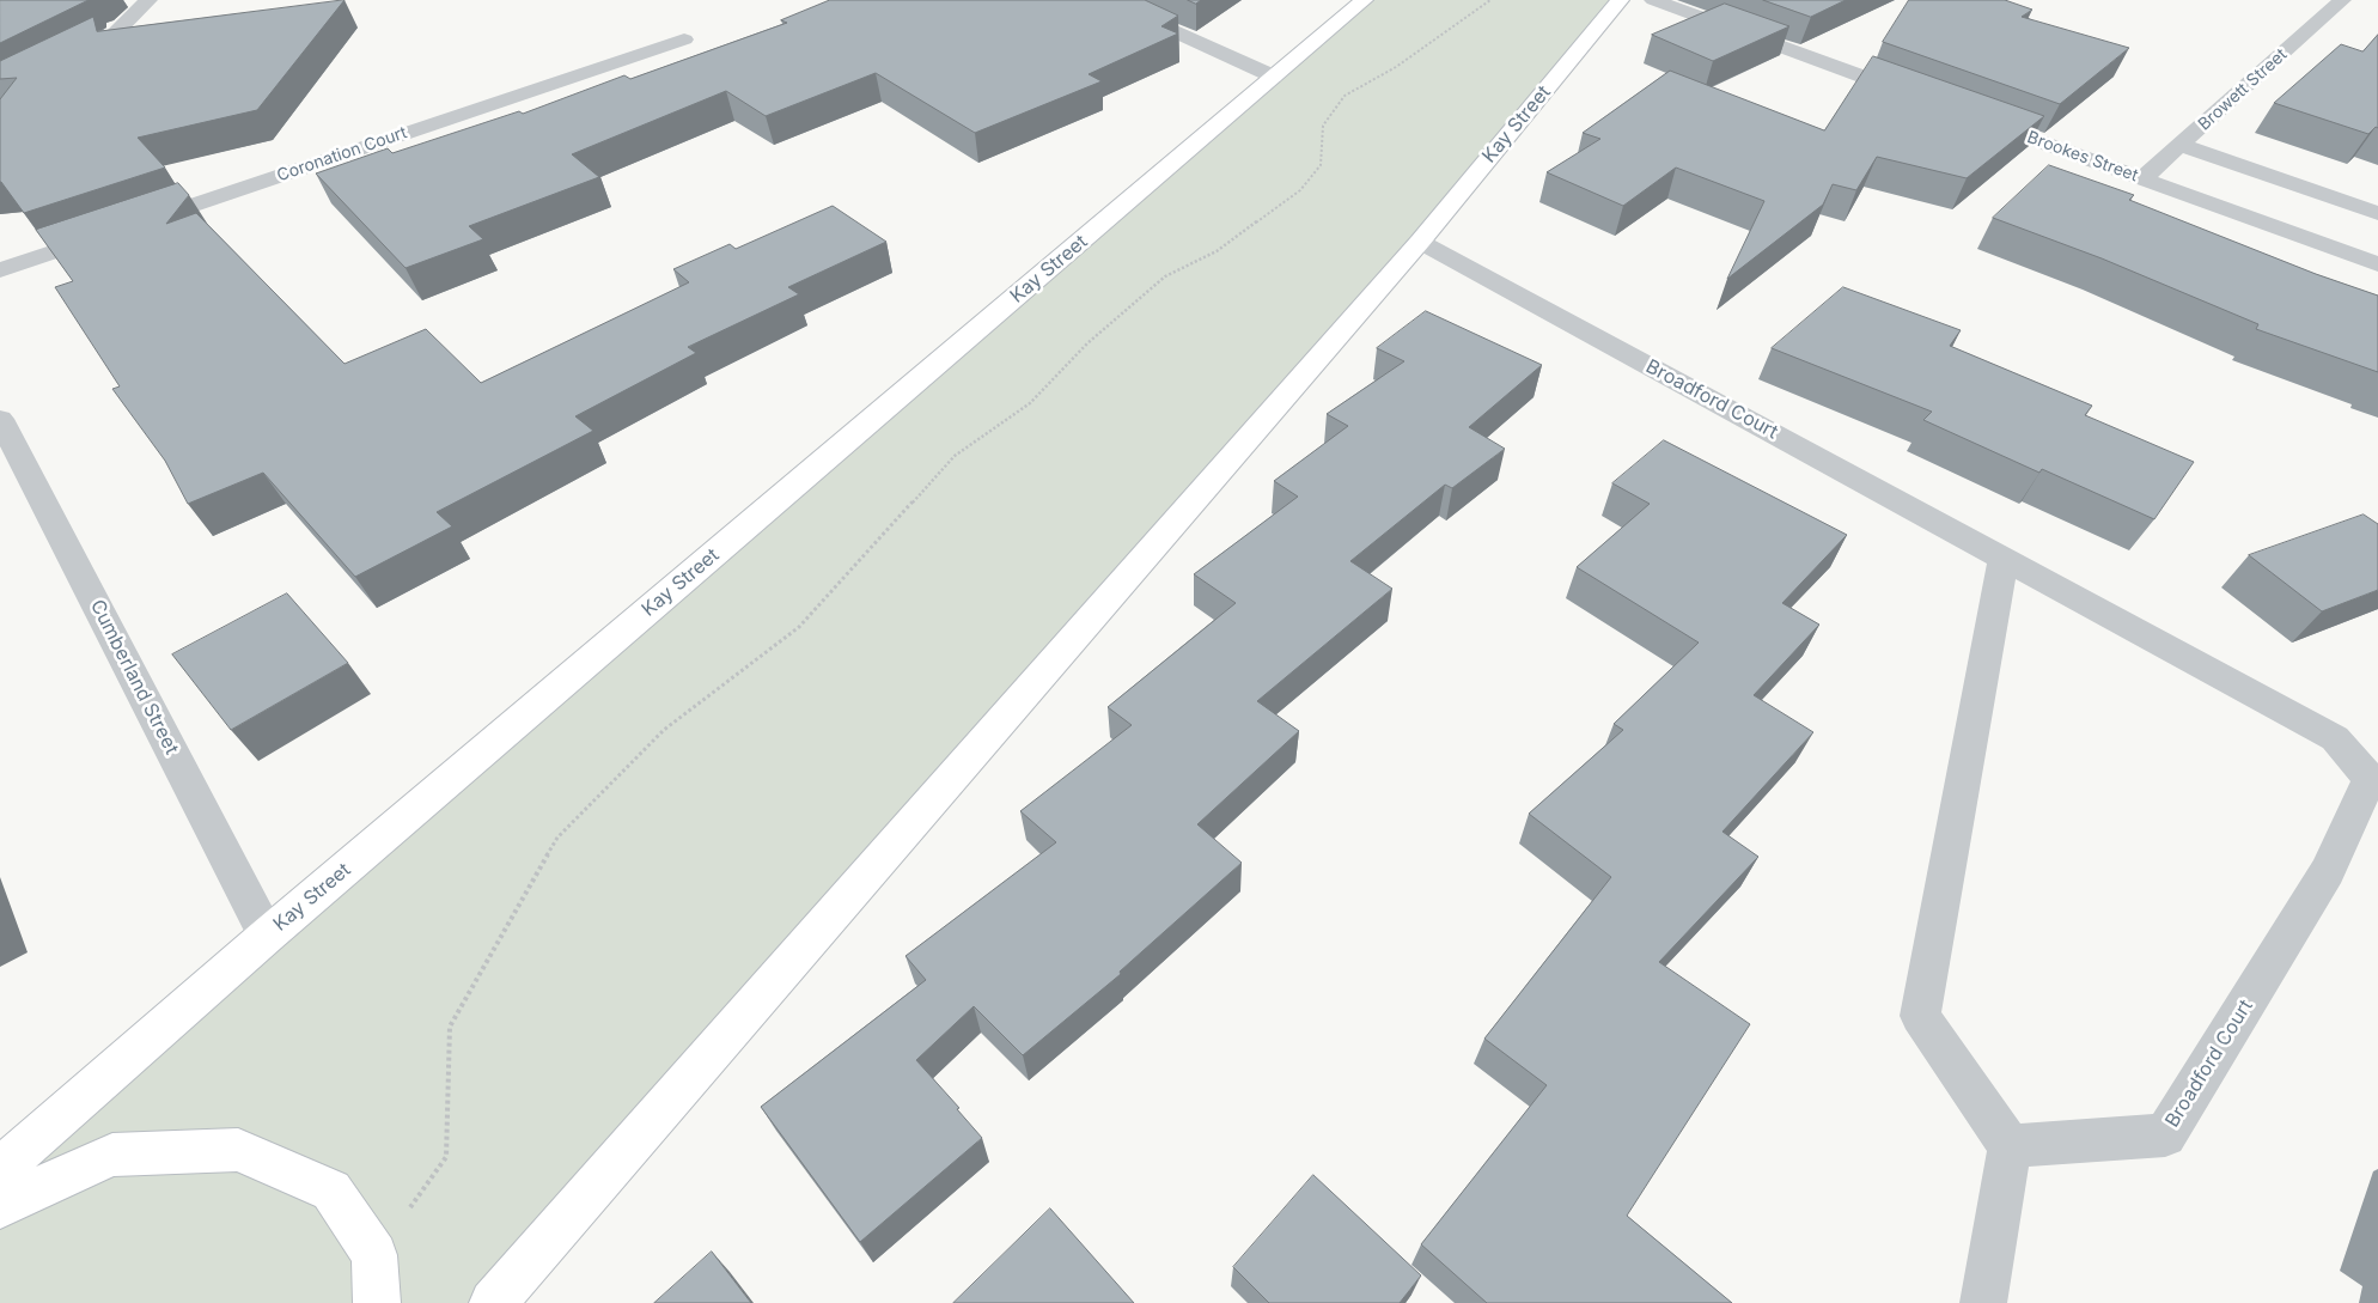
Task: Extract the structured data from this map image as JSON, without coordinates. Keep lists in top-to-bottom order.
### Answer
{
  "streets": {
    "street": [
      "Browett Street",
      "Kay Street",
      "Coronation Court",
      "Brookes Street",
      "Broadford Court",
      "Cumberland Street"
    ]
  },
  "crossings": [
    ["Browett Street", "Brookes Street"],
    ["Kay Street", "Broadford Court"],
    ["Kay Street", "Cumberland Street"]
  ]
}
